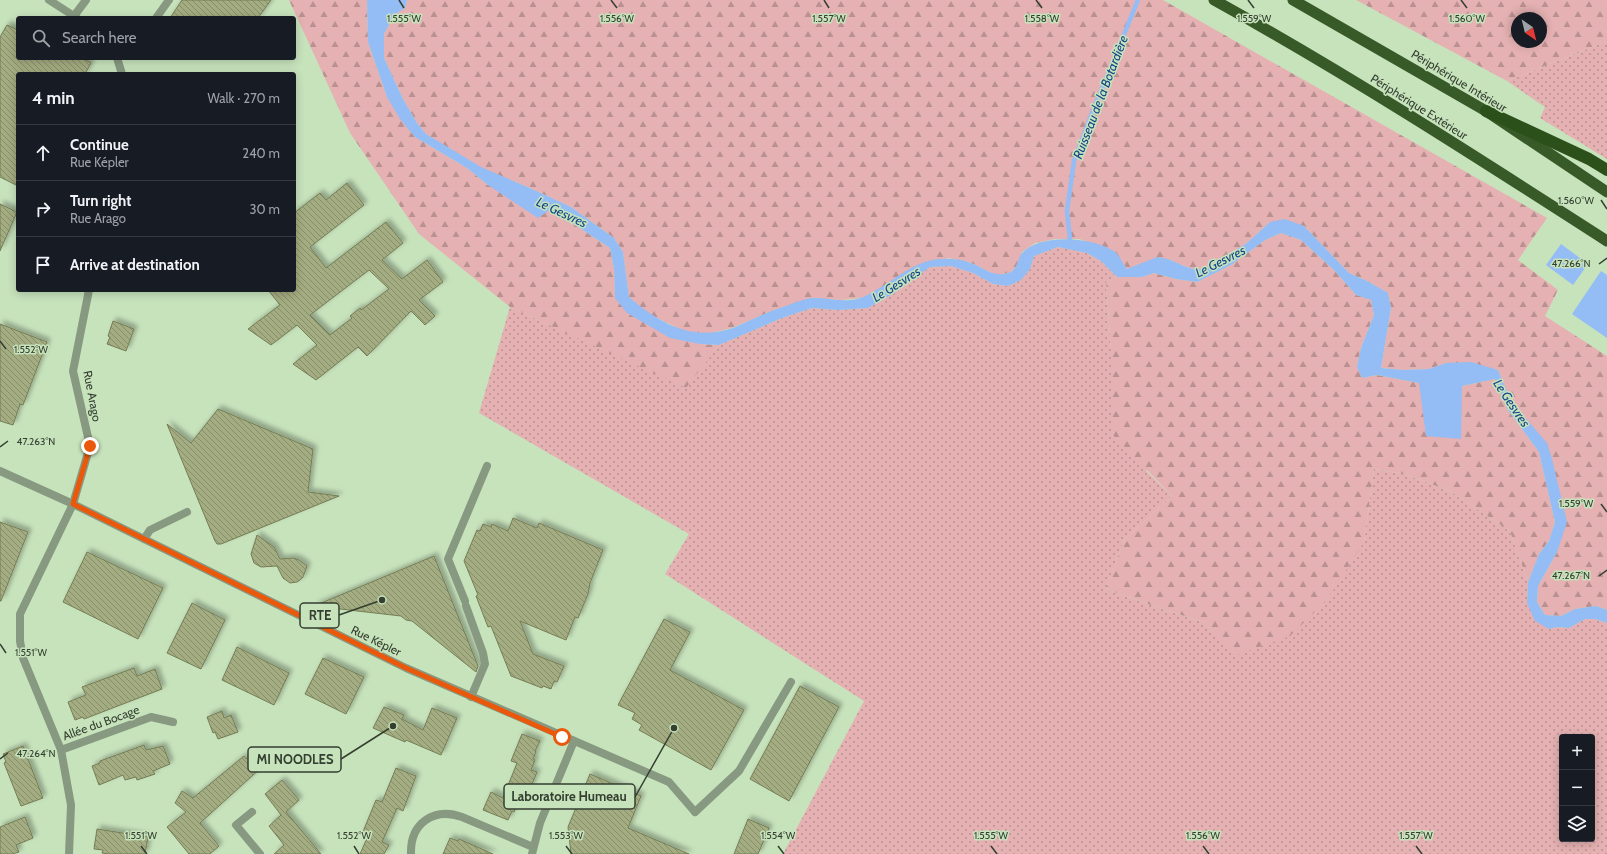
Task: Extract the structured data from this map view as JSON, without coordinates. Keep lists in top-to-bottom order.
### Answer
{
  "streets": {
    "highway": ["Périphérique Intérieur", "Périphérique Extérieur"],
    "street": ["Rue Arago", "Rue Képler", "Allée du Bocage"]
  },
  "crossings": [
    ["Rue Arago", "Rue Képler"],
    ["Rue Arago", "Allée du Bocage"]
  ],
  "water": ["Ruisseau de la Botardière", "Le Gesvres"],
  "places": ["RTE", "MI NOODLES", "Laboratoire Humeau"],
  "north": "bottom right",
  "page": {
    "search": "Search here",
    "heading": ["4 min", "Walk · 270 m"],
    "list": [
      ["Continue", "Rue Képler", "240 m"],
      ["Turn right", "Rue Arago", "30 m"],
      "Arrive at destination"
    ],
    "map_buttons": ["+", "−"]
  },
  "coordinates": [
    "1.555°W",
    "1.556°W",
    "1.557°W",
    "1.558°W",
    "1.559°W",
    "1.560°W",
    "47.266°N",
    "1.552°W",
    "47.263°N",
    "47.267°N",
    "1.551°W",
    "47.264°N",
    "1.553°W",
    "1.554°W"
  ]
}
